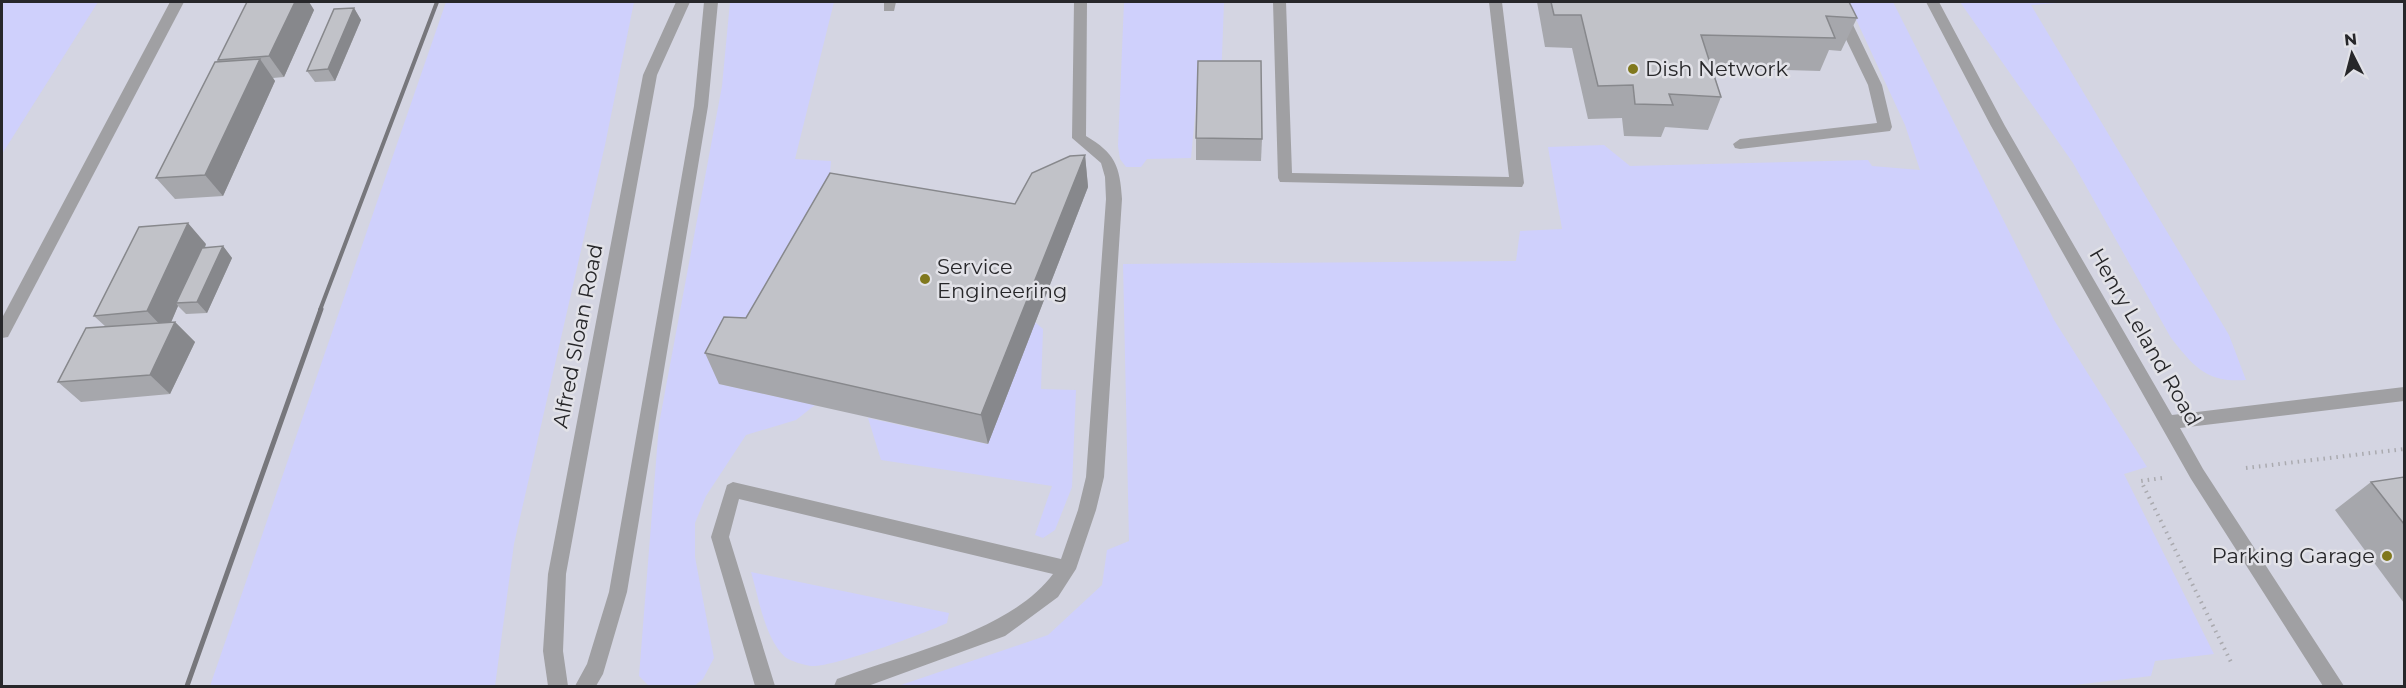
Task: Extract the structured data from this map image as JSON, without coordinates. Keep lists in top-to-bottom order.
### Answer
{
  "streets": {
    "lane": ["Alfred Sloan Road", "Henry Leland Road"]
  },
  "places": ["Dish Network", "Service Engineering", "Parking Garage"],
  "north": "top"
}
